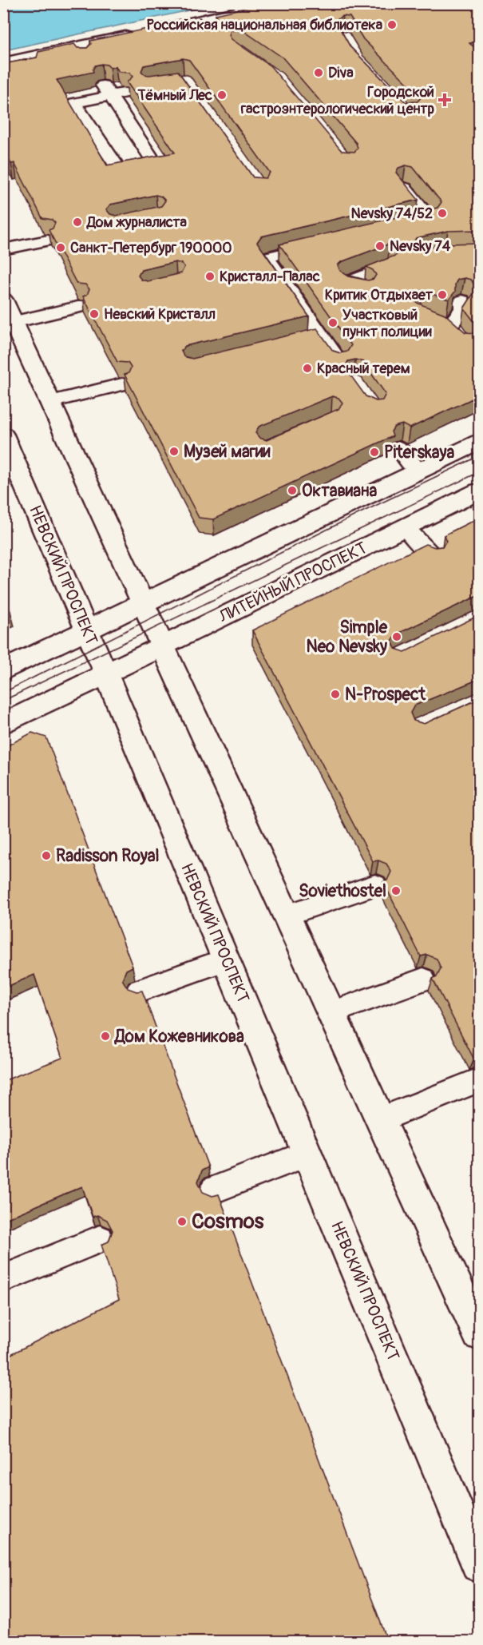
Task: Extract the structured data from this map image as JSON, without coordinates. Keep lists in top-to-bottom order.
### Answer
{
  "streets": {
    "main road": ["НЕВСКИЙ ПРОСПЕКТ", "ЛИТЕЙНЫЙ ПРОСПЕКТ"]
  },
  "crossings": [
    ["НЕВСКИЙ ПРОСПЕКТ", "ЛИТЕЙНЫЙ ПРОСПЕКТ"]
  ],
  "places": {
    "other": [
      "Российская национальная библиотека",
      "Diva",
      "Тёмный Лес",
      "Nevsky 74/52",
      "Дом журналиста",
      "Nevsky 74",
      "Санкт-Петербург 190000",
      "Кристалл-Палас",
      "Критик Отдыхает",
      "Невский Кристалл",
      "Участковый пункт полиции",
      "Красный терем",
      "Музей магии",
      "Piterskaya",
      "Октавиана",
      "Simple Neo Nevsky",
      "N-Prospect",
      "Radisson Royal",
      "Soviethostel",
      "Дом Кожевникова",
      "Cosmos"
    ],
    "health": ["Городской гастроэнтерологический центр"]
  }
}
